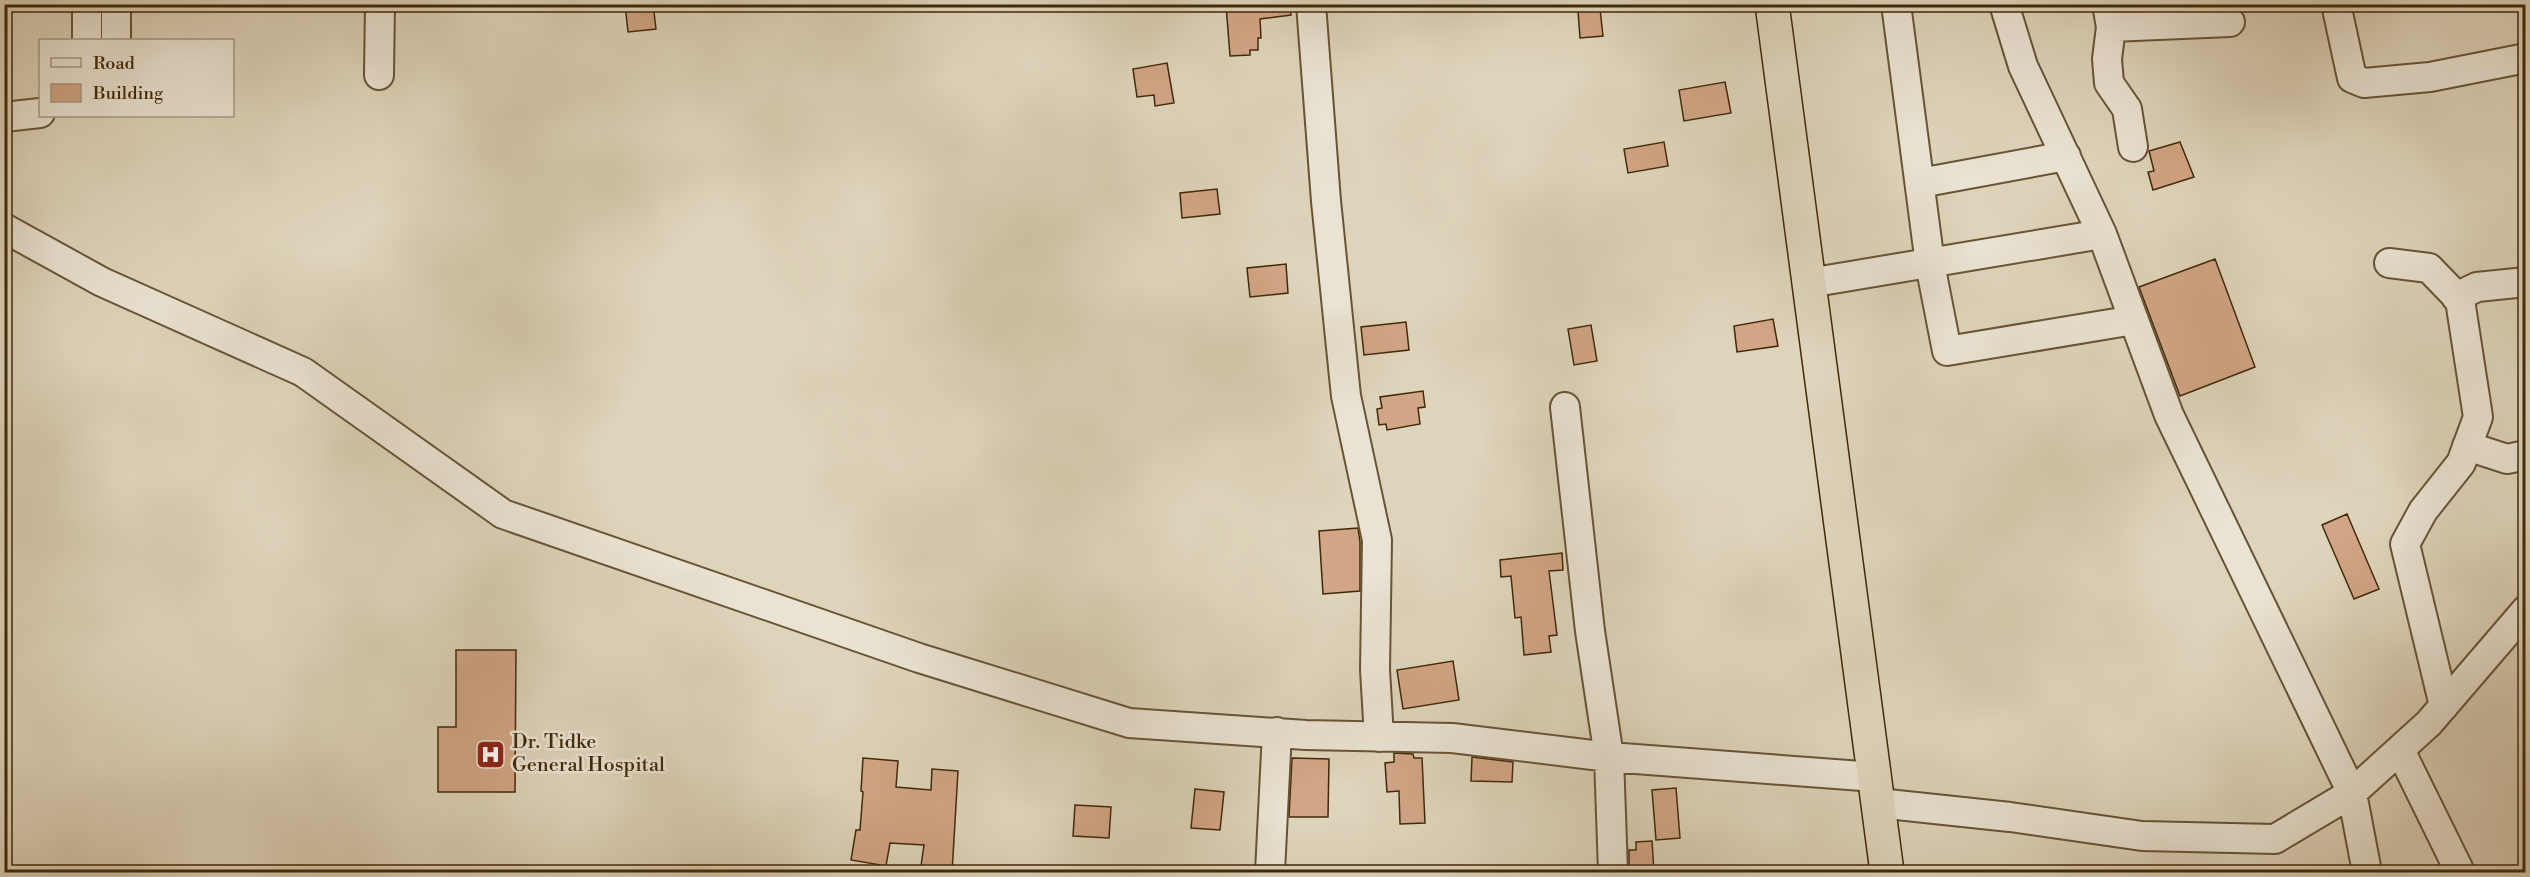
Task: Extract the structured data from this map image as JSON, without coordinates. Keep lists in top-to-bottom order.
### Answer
{
  "places": {
    "hospital": ["Dr. Tidke General Hospital"]
  },
  "legend": ["Road", "Building"]
}
